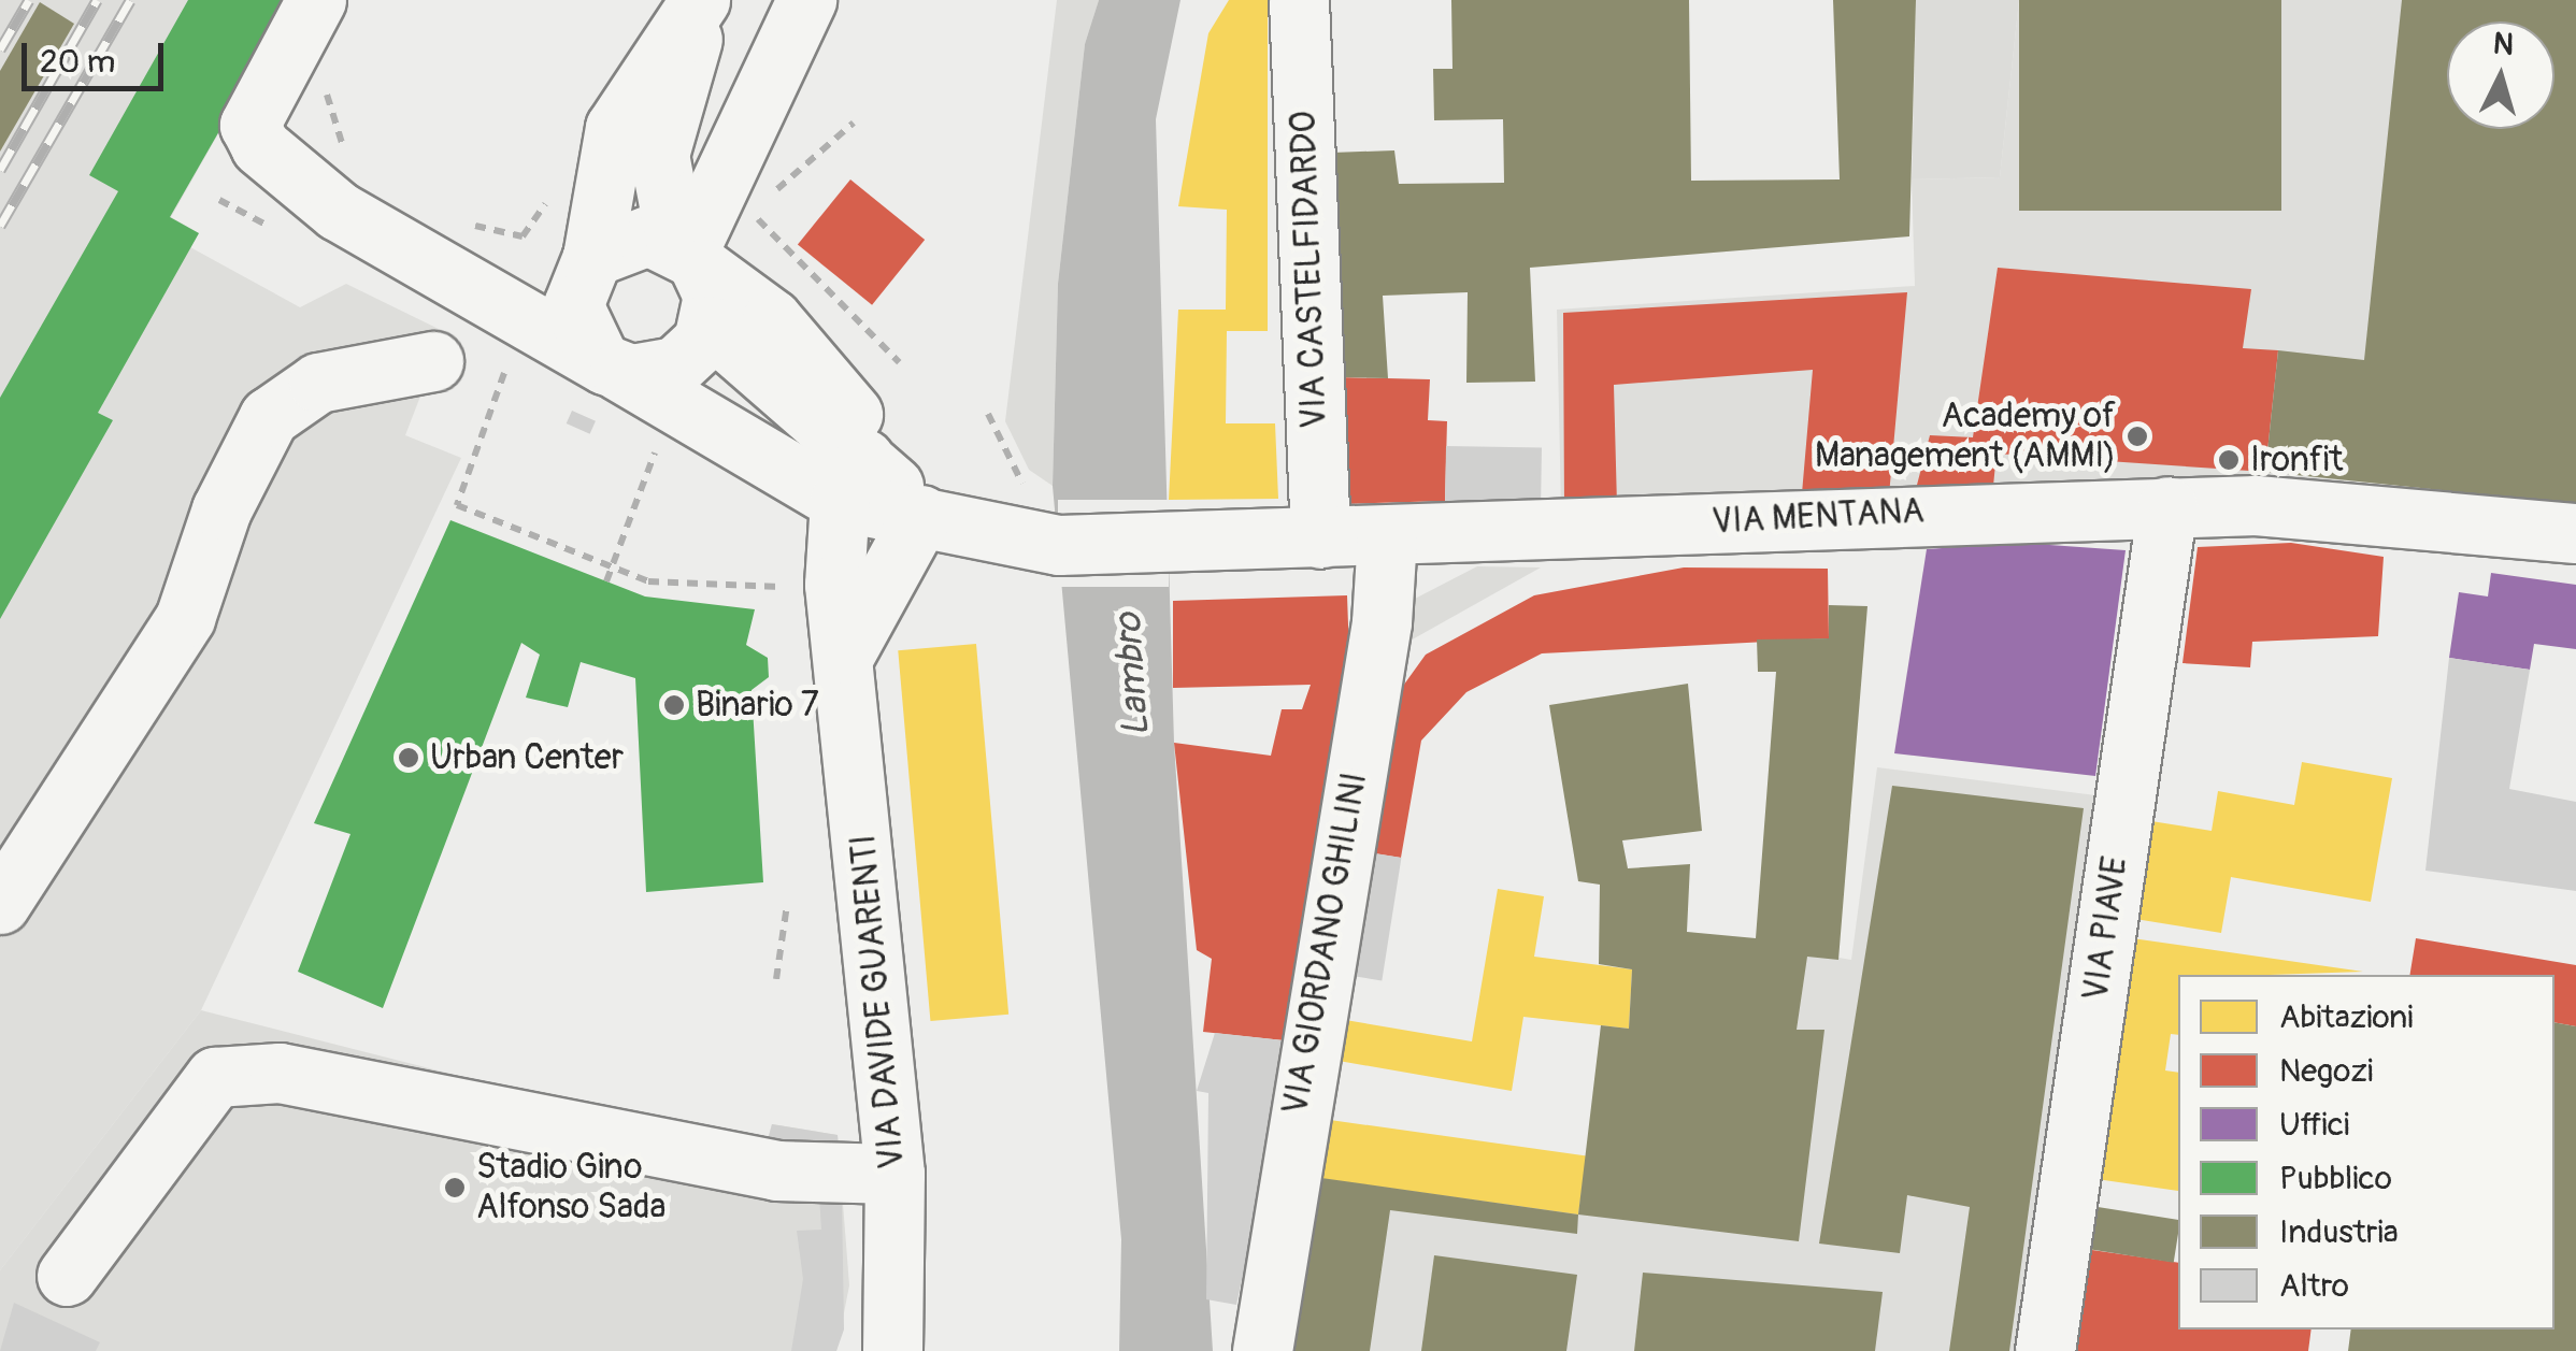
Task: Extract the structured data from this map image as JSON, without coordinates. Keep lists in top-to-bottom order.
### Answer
{
  "streets": {
    "street": [
      "VIA CASTELFIDARDO",
      "VIA MENTANA",
      "VIA PIAVE",
      "VIA GIORDANO GHILINI",
      "VIA DAVIDE GUARENTI"
    ]
  },
  "crossings": [
    ["VIA CASTELFIDARDO", "VIA MENTANA"],
    ["VIA MENTANA", "VIA PIAVE"],
    ["VIA MENTANA", "VIA GIORDANO GHILINI"],
    ["VIA MENTANA", "VIA DAVIDE GUARENTI"]
  ],
  "water": ["Lambro"],
  "places": [
    "Academy of Management (AMMI)",
    "Ironfit",
    "Binario 7",
    "Urban Center",
    "Stadio Gino Alfonso Sada"
  ],
  "legend": [
    "Abitazioni",
    "Negozi",
    "Uffici",
    "Pubblico",
    "Industria",
    "Altro"
  ],
  "scale_bar": "20 m",
  "north": "top"
}
